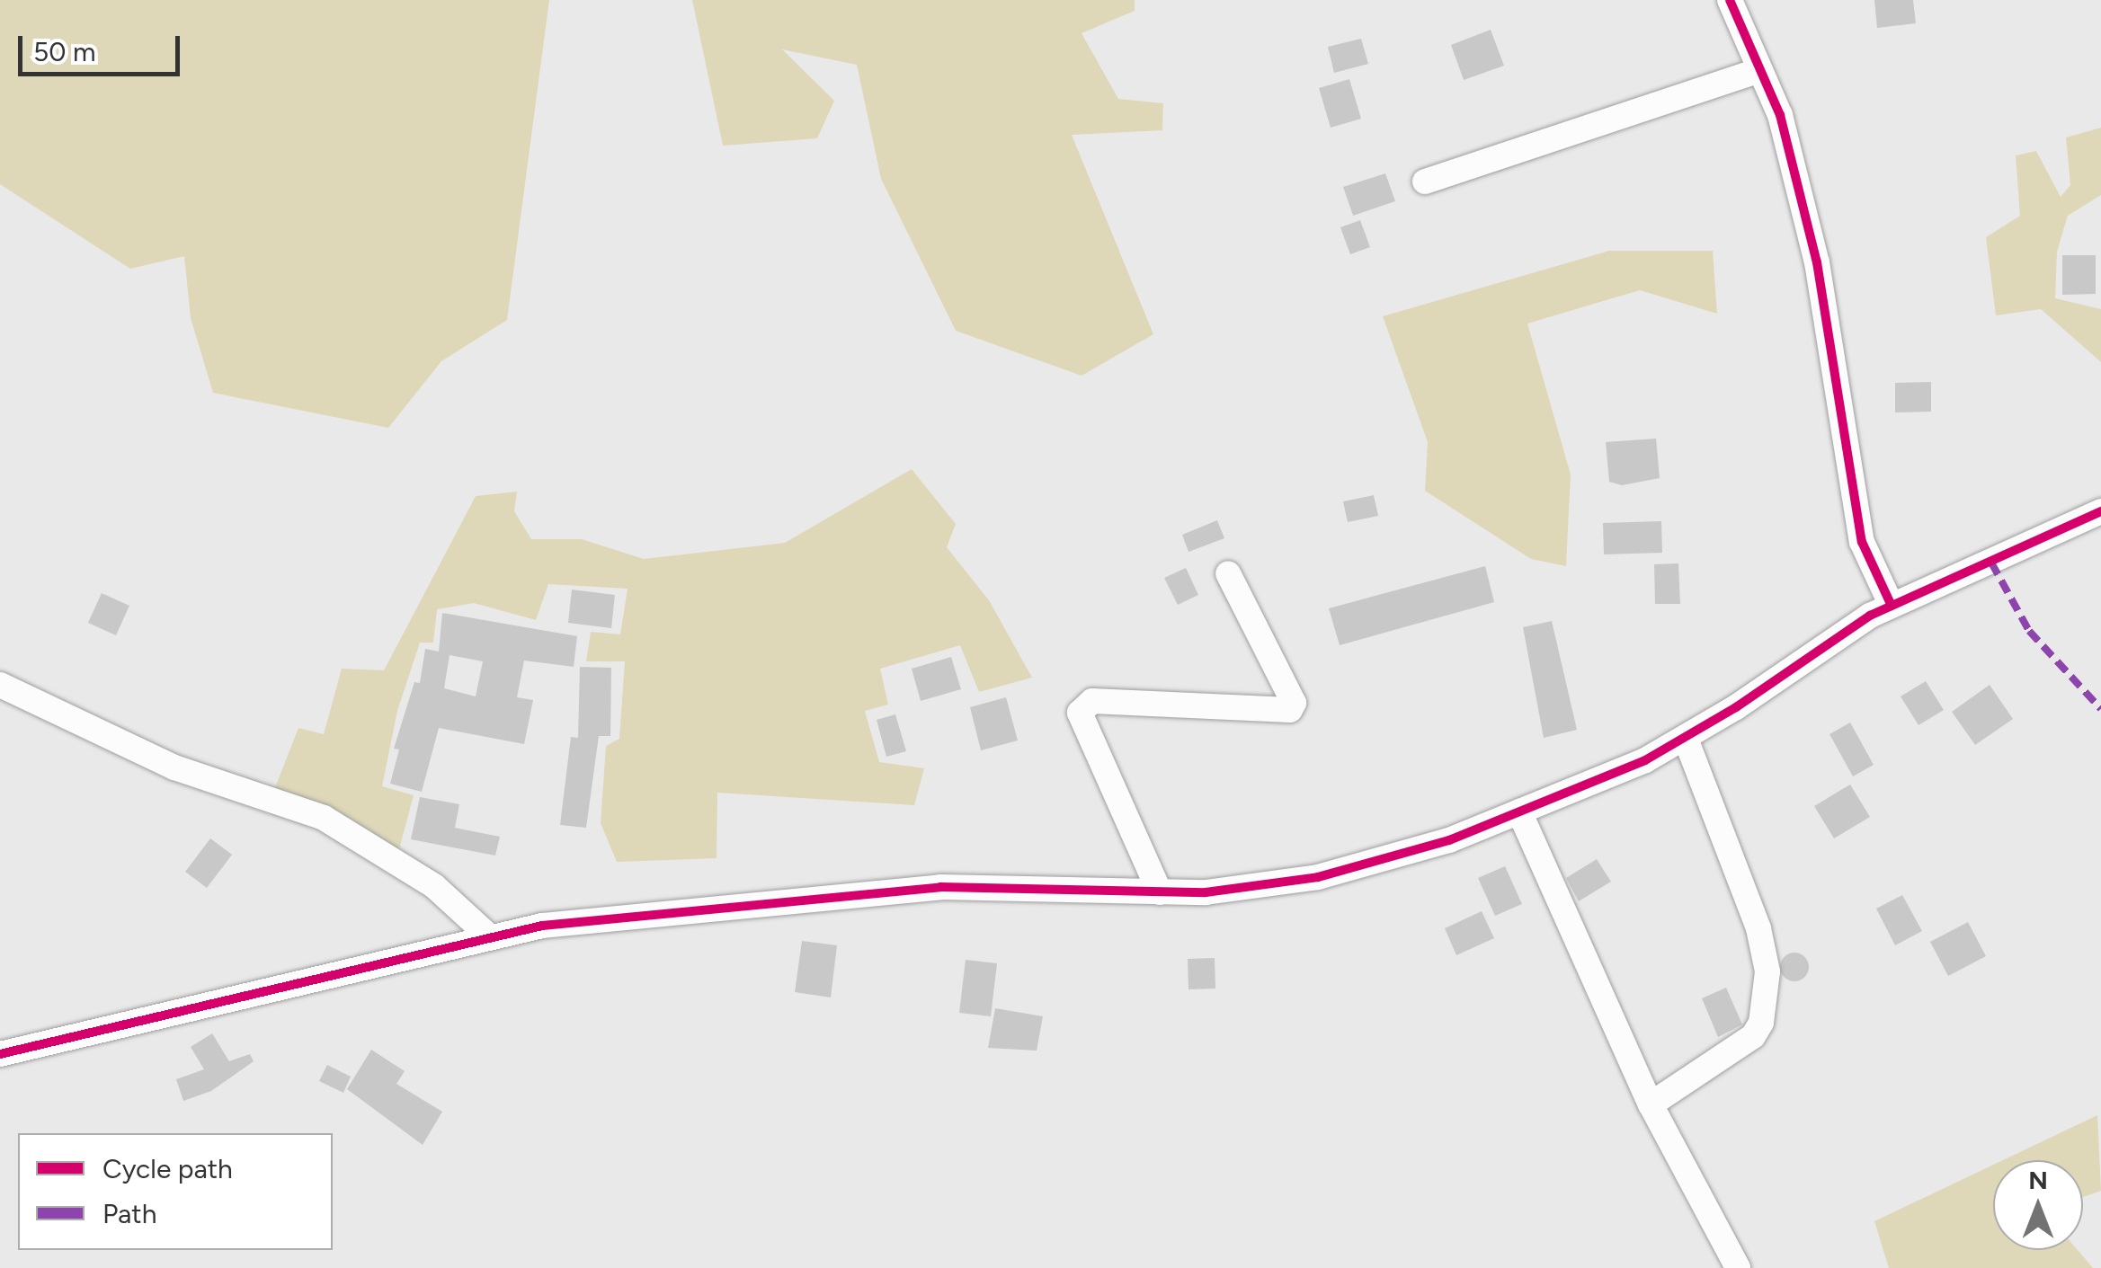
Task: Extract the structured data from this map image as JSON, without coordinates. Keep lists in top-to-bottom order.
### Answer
{
  "legend": ["Cycle path", "Path"],
  "scale_bar": "50 m",
  "north": "top"
}
